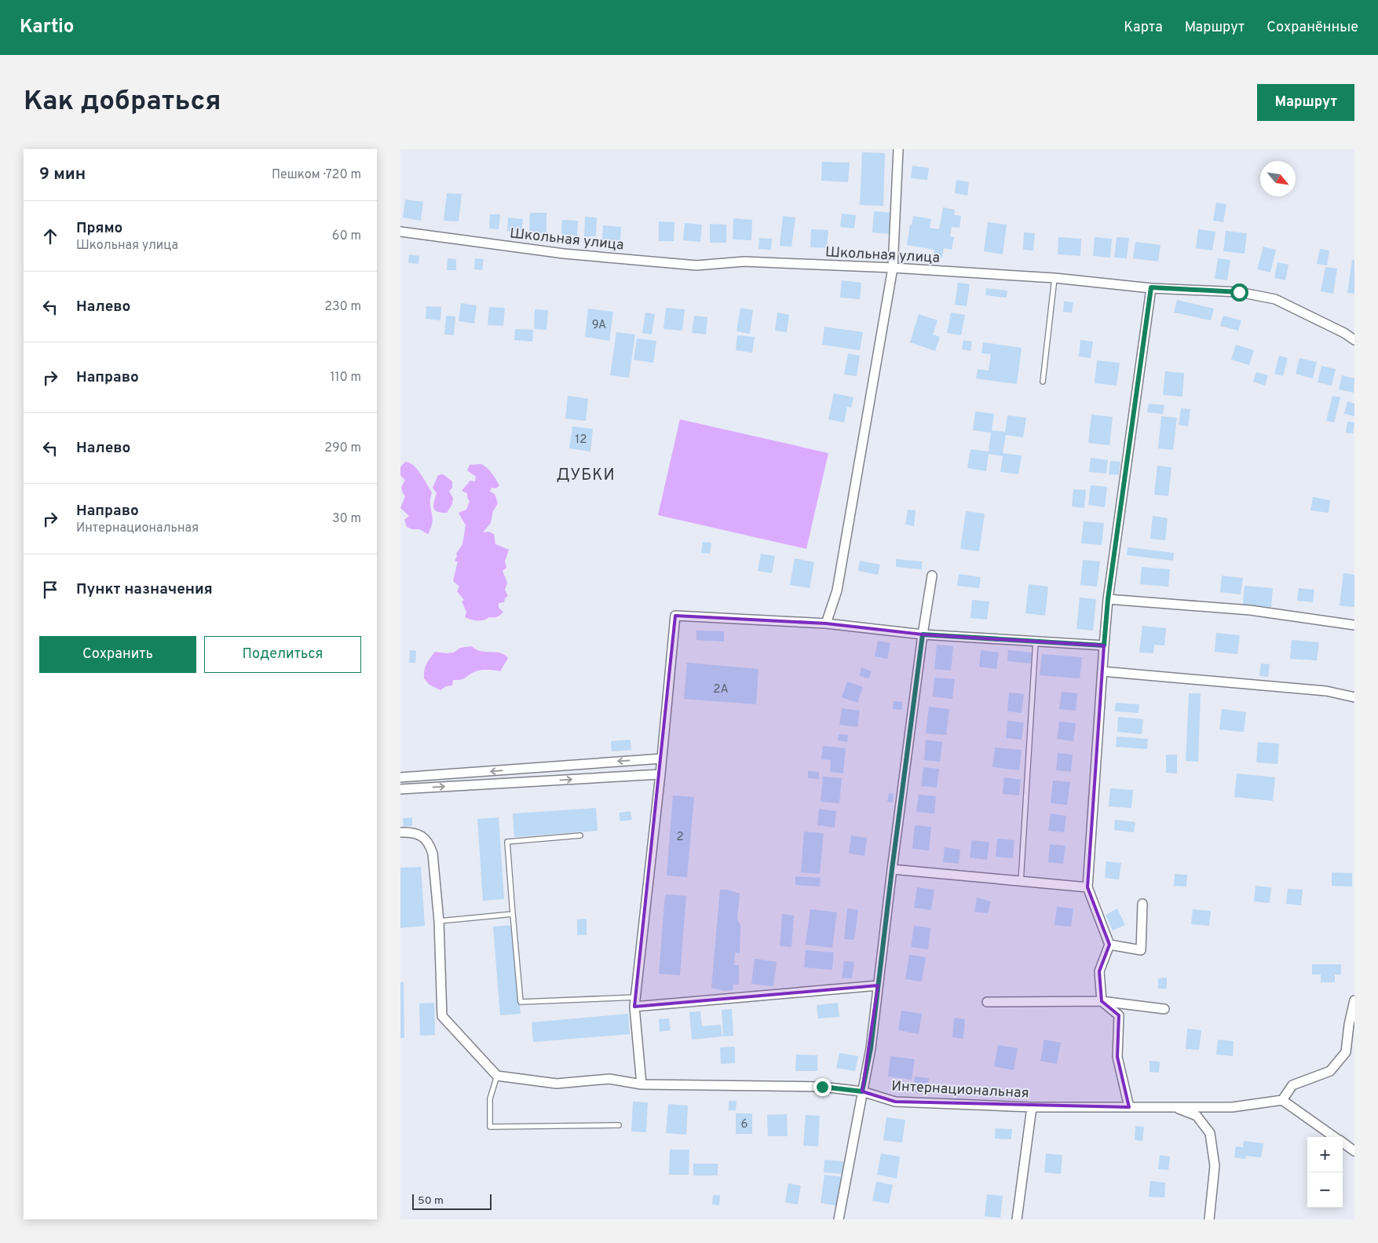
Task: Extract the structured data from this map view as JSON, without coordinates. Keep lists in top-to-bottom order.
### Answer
{
  "streets": {
    "street": ["Школьная улица", "Интернациональная"]
  },
  "districts": ["ДУБКИ"],
  "house_numbers": [
    "9А",
    "12",
    "2А",
    "2",
    "6"
  ],
  "scale_bar": "50 m",
  "north": "bottom right",
  "page": {
    "header": "Kartio",
    "nav": ["Карта", "Маршрут", "Сохранённые"],
    "buttons": [
      "Маршрут",
      ["Сохранить", "Поделиться"]
    ],
    "title": "Как добраться",
    "heading": ["9 мин", "Пешком · 720 m"],
    "list": [
      ["Прямо", "Школьная улица", "60 m"],
      ["Налево", "230 m"],
      ["Направо", "110 m"],
      ["Налево", "290 m"],
      ["Направо", "Интернациональная", "30 m"],
      "Пункт назначения"
    ],
    "map_buttons": ["+", "−"],
    "scale": "50 m"
  }
}
